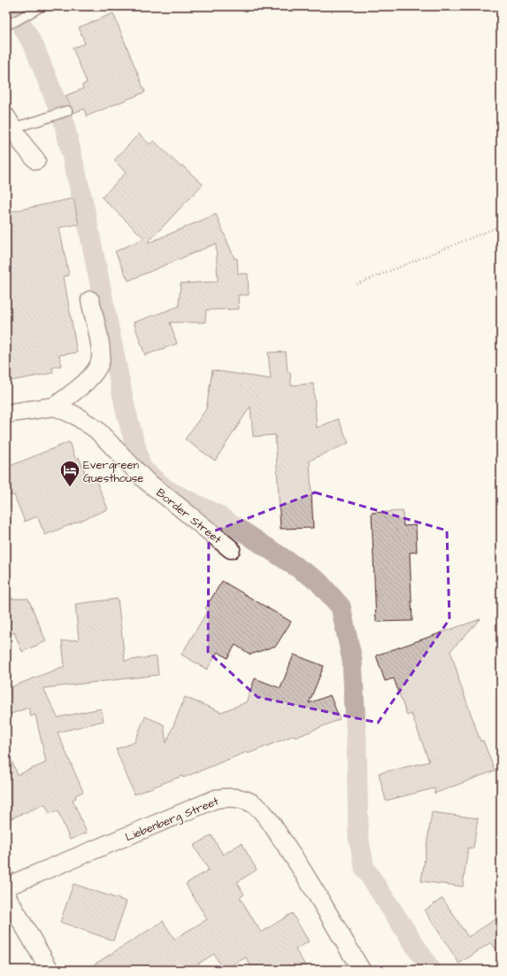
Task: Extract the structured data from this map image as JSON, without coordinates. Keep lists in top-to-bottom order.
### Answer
{
  "streets": {
    "street": ["Border Street", "Liebenberg Street"]
  },
  "places": {
    "hotel": ["Evergreen Guesthouse"]
  }
}
